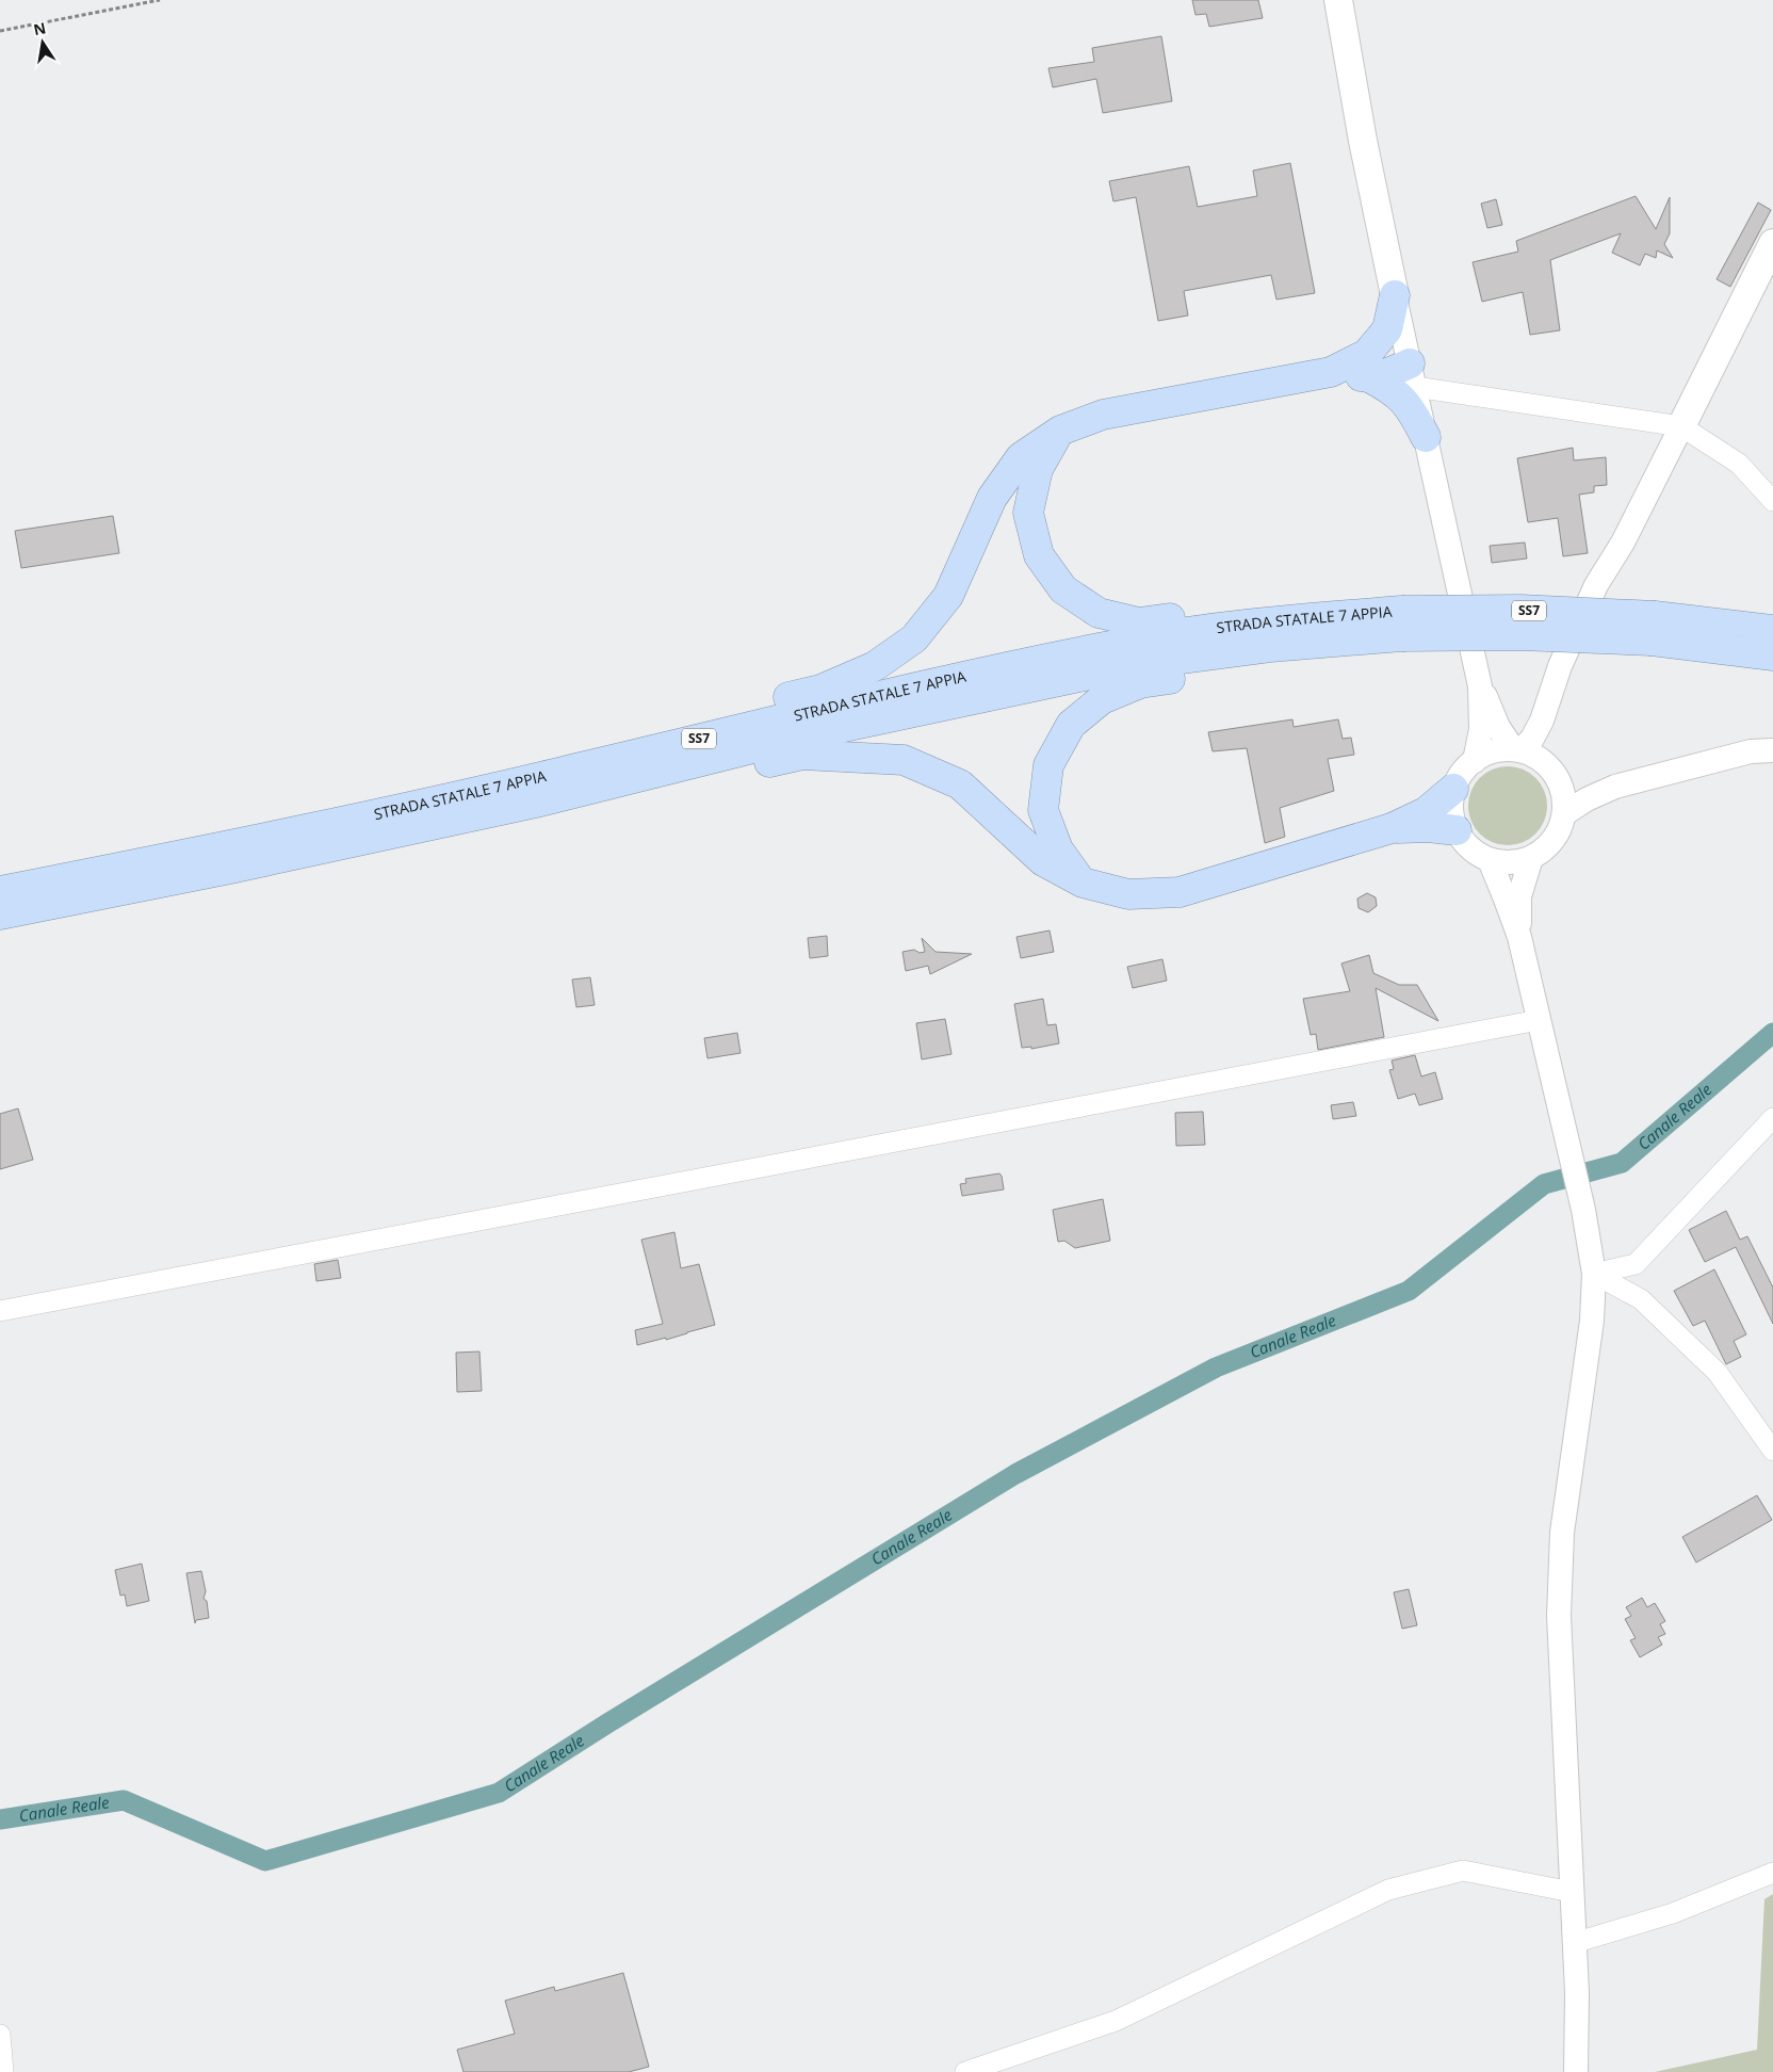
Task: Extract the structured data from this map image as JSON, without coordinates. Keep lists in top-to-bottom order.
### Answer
{
  "streets": {
    "highway": ["SS7", "STRADA STATALE 7 APPIA"]
  },
  "water": ["Canale Reale"],
  "north": "top"
}
